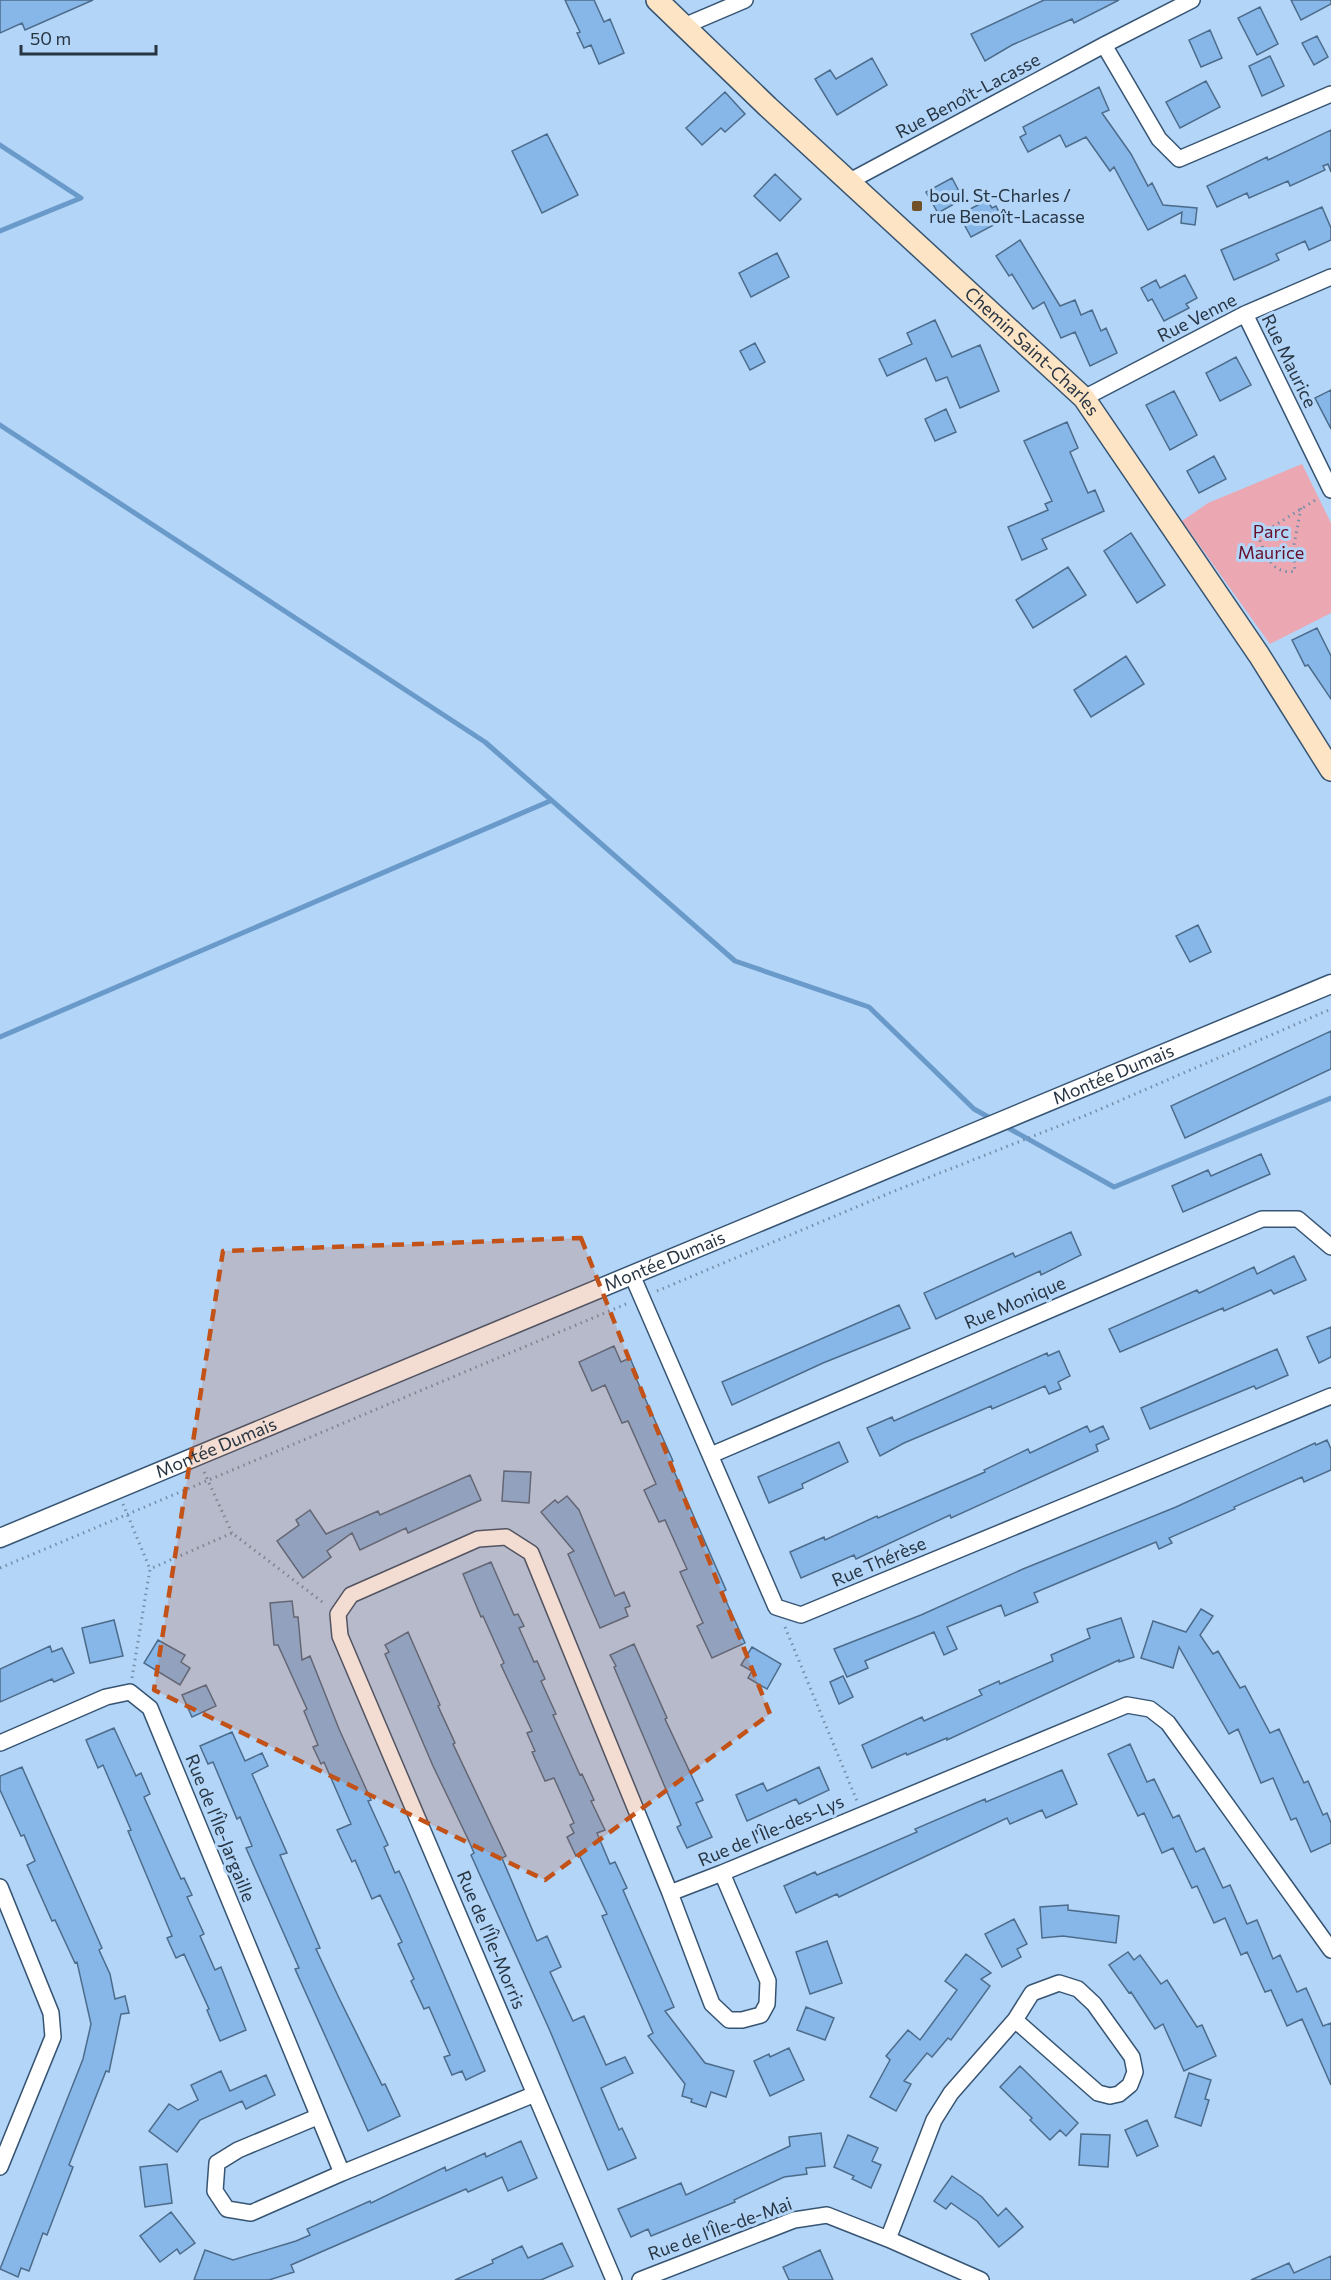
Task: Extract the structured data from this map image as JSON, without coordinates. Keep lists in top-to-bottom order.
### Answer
{
  "streets": {
    "main road": ["Chemin Saint-Charles"],
    "street": [
      "Rue Benoît-Lacasse",
      "Rue Venne",
      "Rue Maurice",
      "Montée Dumais",
      "Rue Monique",
      "Rue Thérèse",
      "Rue de l'Île-Jargaille",
      "Rue de l'Île-des-Lys",
      "Rue de l'Île-Morris",
      "Rue de l'Île-de-Mai"
    ]
  },
  "crossings": [
    ["Rue Benoît-Lacasse", "Chemin Saint-Charles"],
    ["Rue Venne", "Chemin Saint-Charles"],
    ["Rue Venne", "Rue Maurice"]
  ],
  "parks": ["Parc Maurice"],
  "places": {
    "transit": ["boul. St-Charles / rue Benoît-Lacasse"]
  },
  "scale_bar": "50 m"
}
